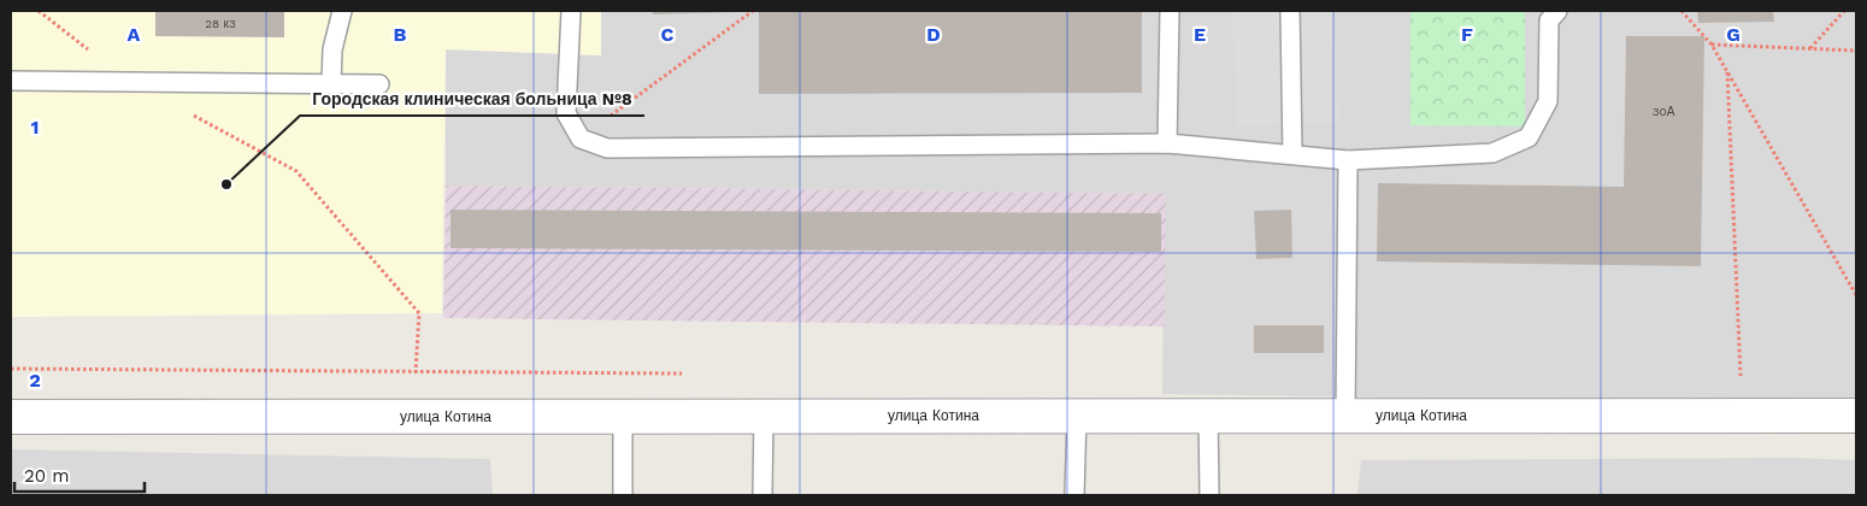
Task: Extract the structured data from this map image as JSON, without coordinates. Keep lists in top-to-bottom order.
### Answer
{
  "streets": {
    "street": ["улица Котина"]
  },
  "places": ["Городская клиническая больница №8"],
  "house_numbers": ["28 к3", "30А"],
  "scale_bar": "20 m",
  "grid": {
    "columns": [
      "A",
      "B",
      "C",
      "D",
      "E",
      "F",
      "G"
    ],
    "rows": ["1", "2"]
  }
}
